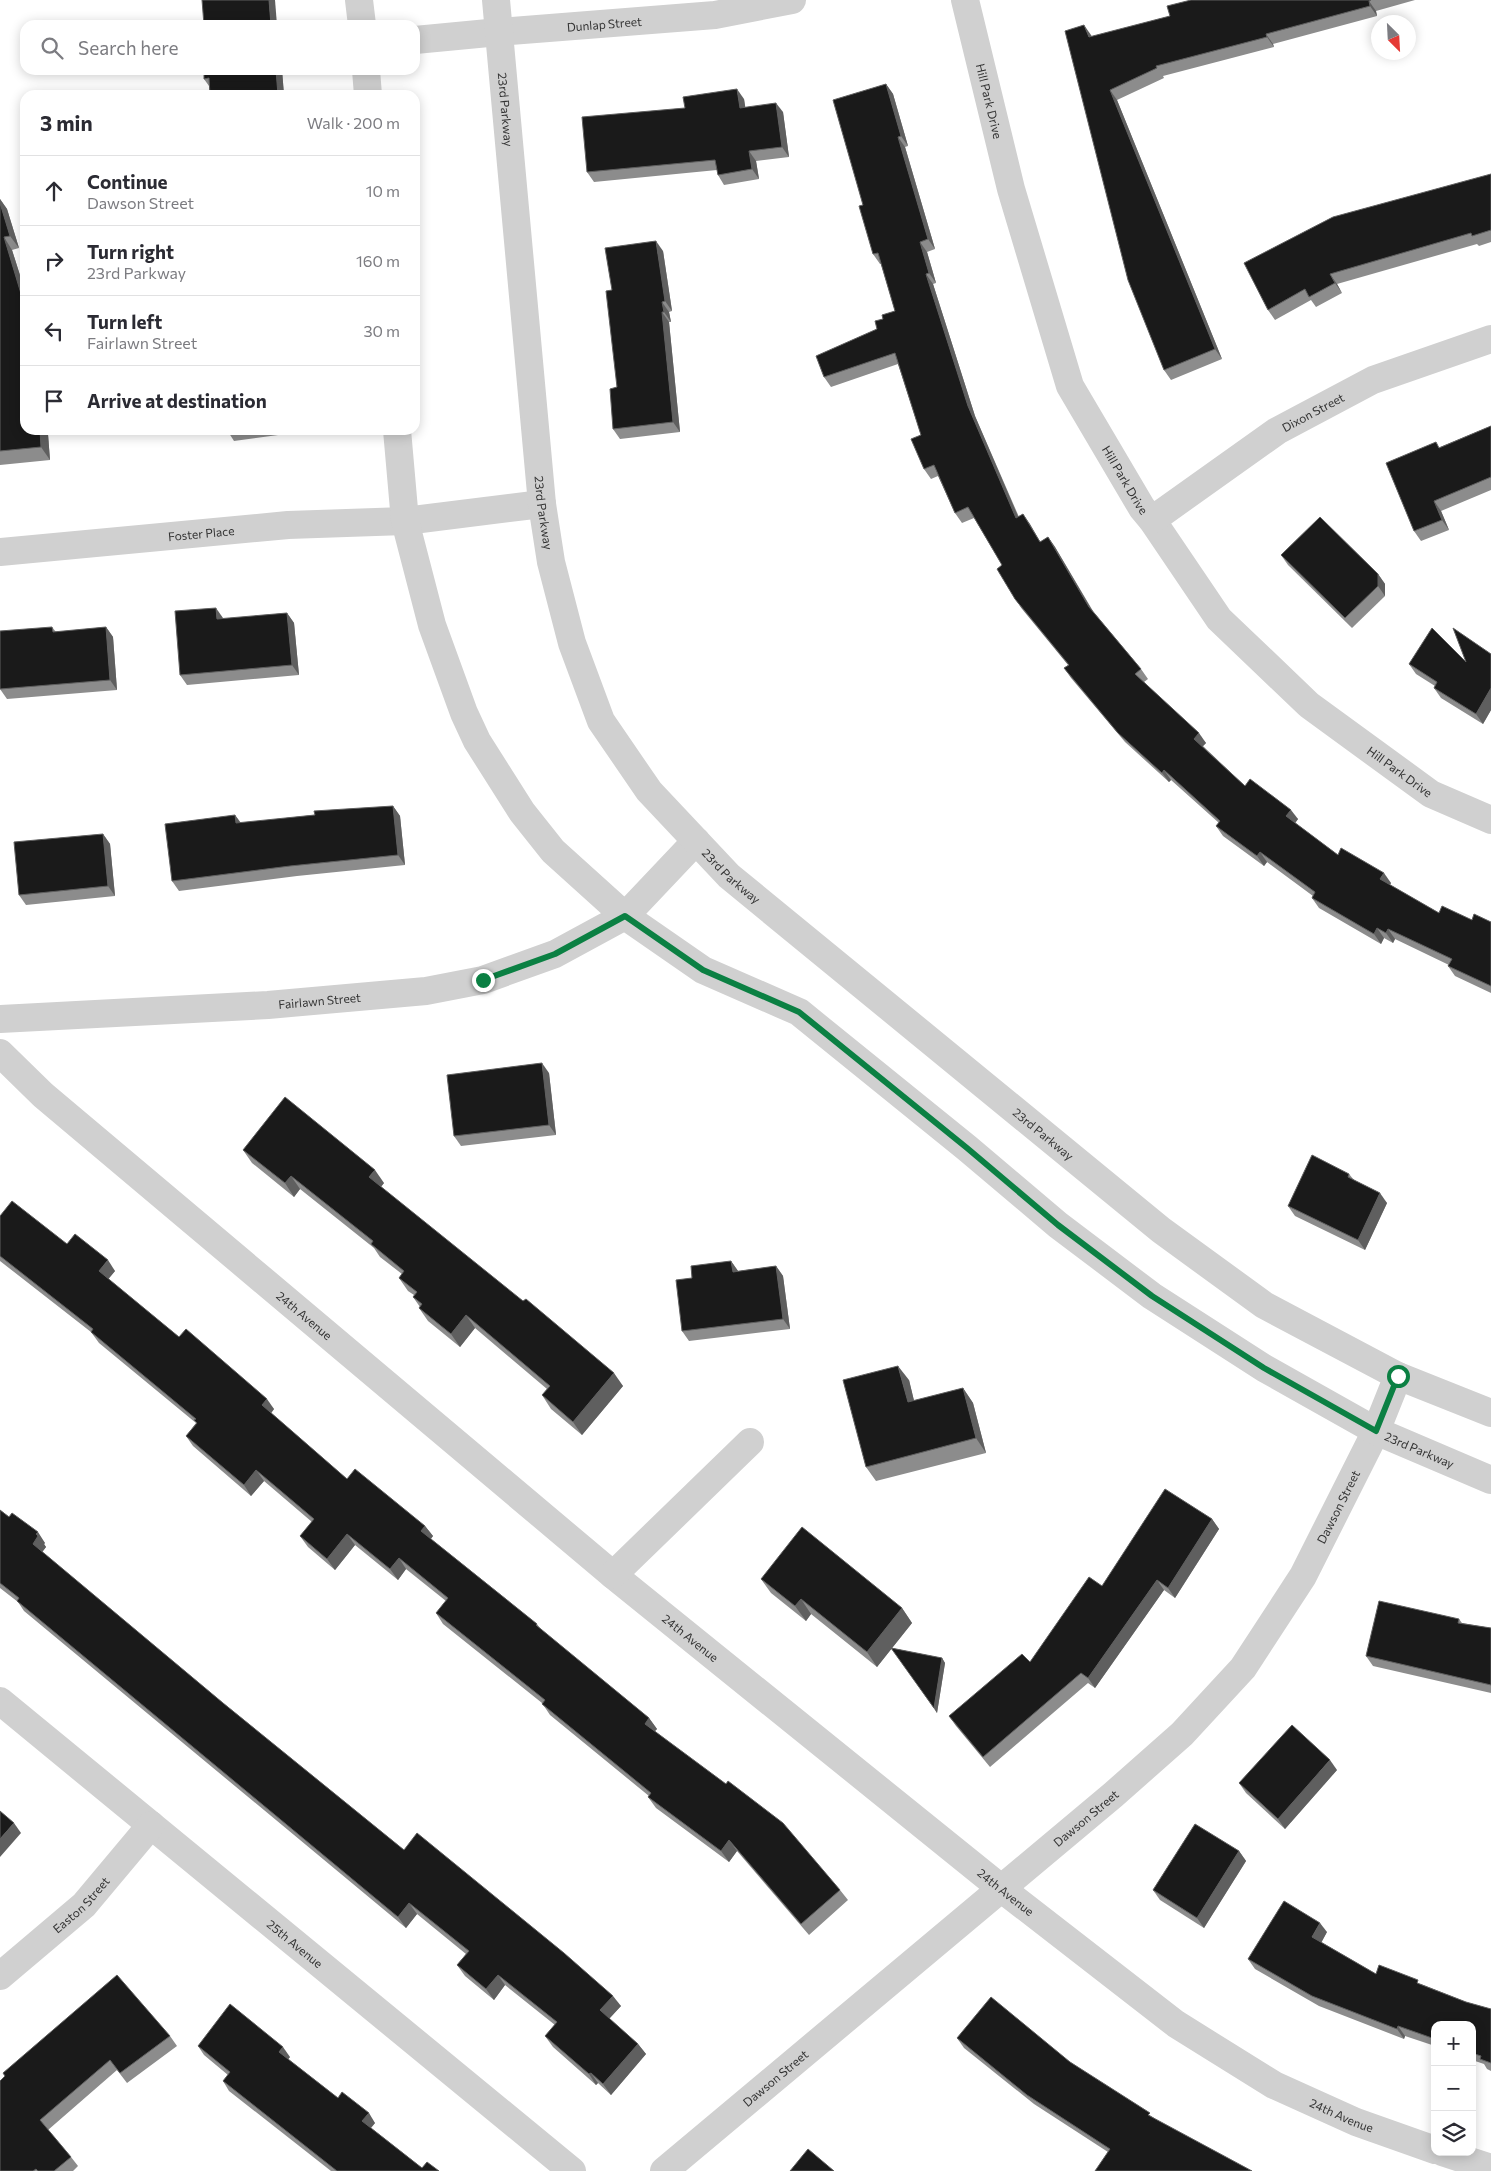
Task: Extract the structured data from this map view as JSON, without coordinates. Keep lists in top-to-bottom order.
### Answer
{
  "streets": {
    "street": [
      "Dunlap Street",
      "Hill Park Drive",
      "23rd Parkway",
      "Dixon Street",
      "Foster Place",
      "Fairlawn Street",
      "24th Avenue",
      "Dawson Street",
      "Easton Street",
      "25th Avenue"
    ]
  },
  "crossings": [
    ["Dunlap Street", "23rd Parkway"],
    ["Hill Park Drive", "Dixon Street"],
    ["23rd Parkway", "Foster Place"],
    ["23rd Parkway", "Fairlawn Street"],
    ["23rd Parkway", "Dawson Street"],
    ["24th Avenue", "Dawson Street"],
    ["Easton Street", "25th Avenue"]
  ],
  "north": "bottom right",
  "page": {
    "search": "Search here",
    "heading": ["3 min", "Walk · 200 m"],
    "list": [
      ["Continue", "Dawson Street", "10 m"],
      ["Turn right", "23rd Parkway", "160 m"],
      ["Turn left", "Fairlawn Street", "30 m"],
      "Arrive at destination"
    ],
    "map_buttons": ["+", "−"]
  }
}
